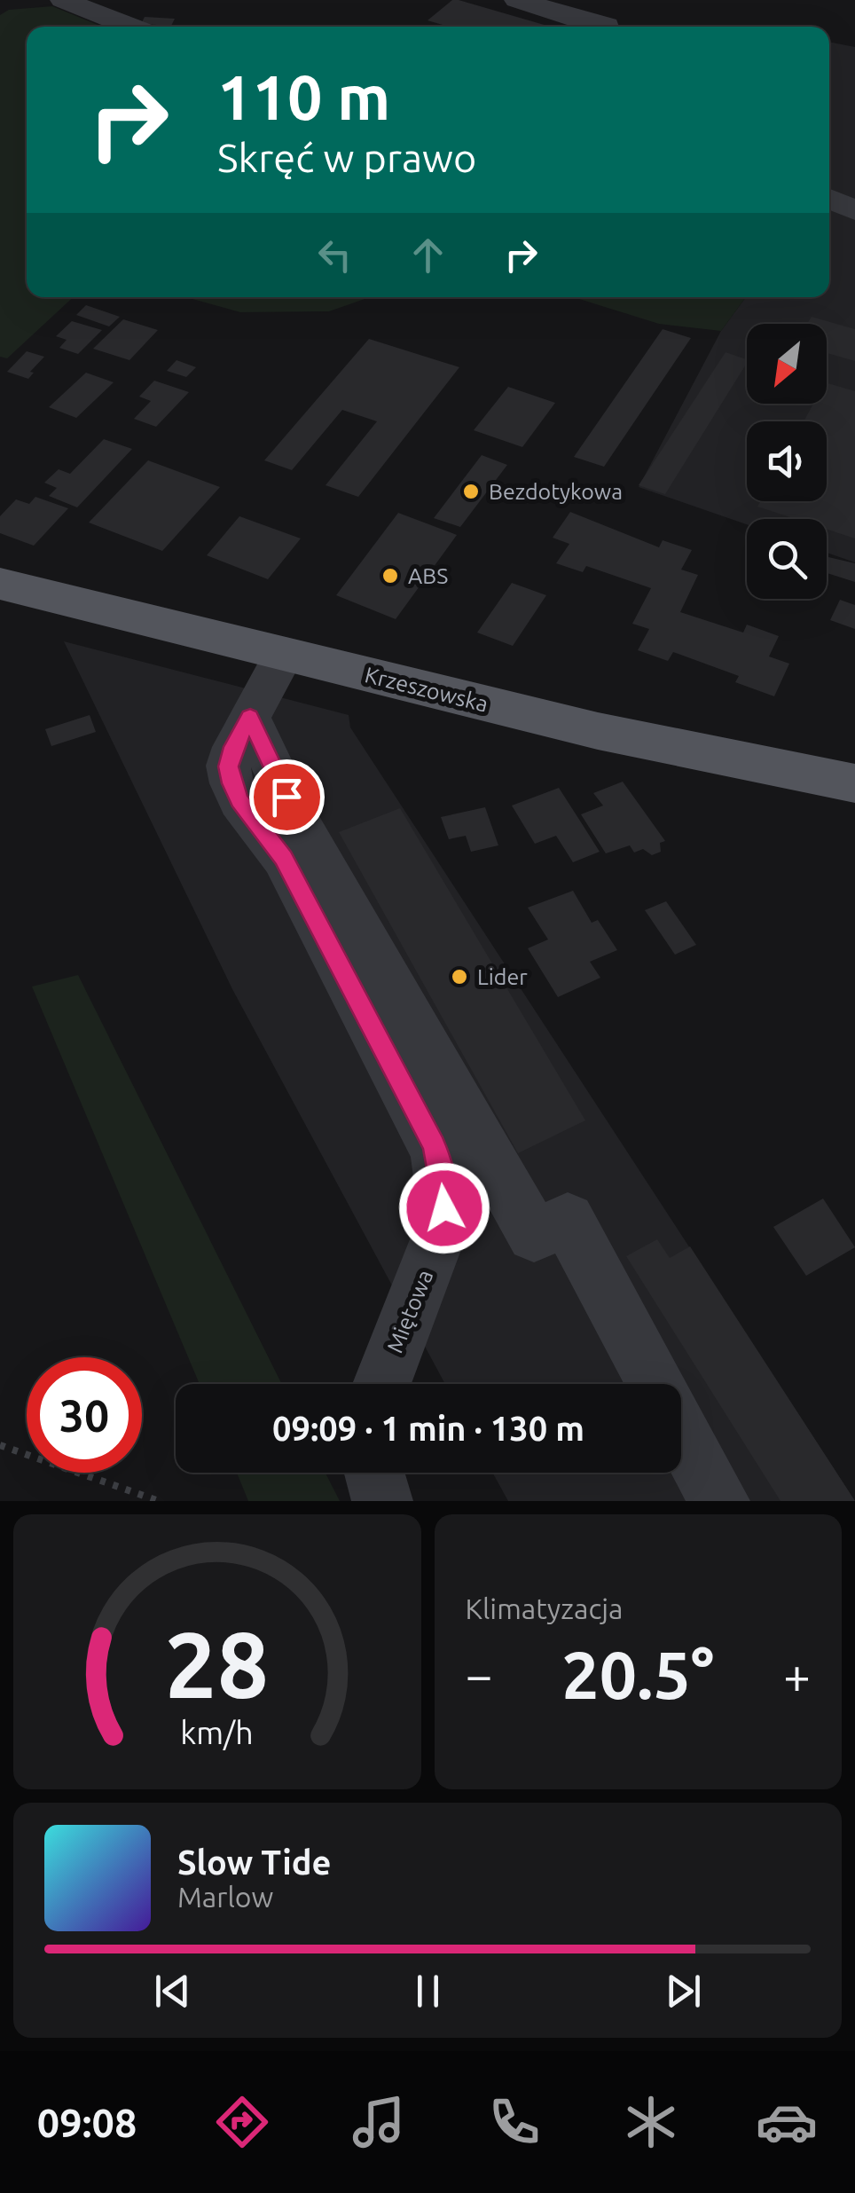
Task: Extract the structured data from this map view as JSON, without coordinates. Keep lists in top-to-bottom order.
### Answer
{
  "streets": {
    "main road": ["Krzeszowska"],
    "street": ["Miętowa"]
  },
  "crossings": [
    ["Krzeszowska", "Miętowa"]
  ],
  "places": ["Bezdotykowa", "ABS", "Lider"],
  "north": "bottom left",
  "page": {
    "turn": ["110 m", "Skręć w prawo"],
    "limit": "30",
    "trip": "09:09 · 1 min · 130 m",
    "tile": "Klimatyzacja",
    "heat": ["−", "20.5°", "+"],
    "song": ["Slow Tide", "Marlow"],
    "tabs": "09:08",
    "gauge": ["28", "km/h"]
  }
}
